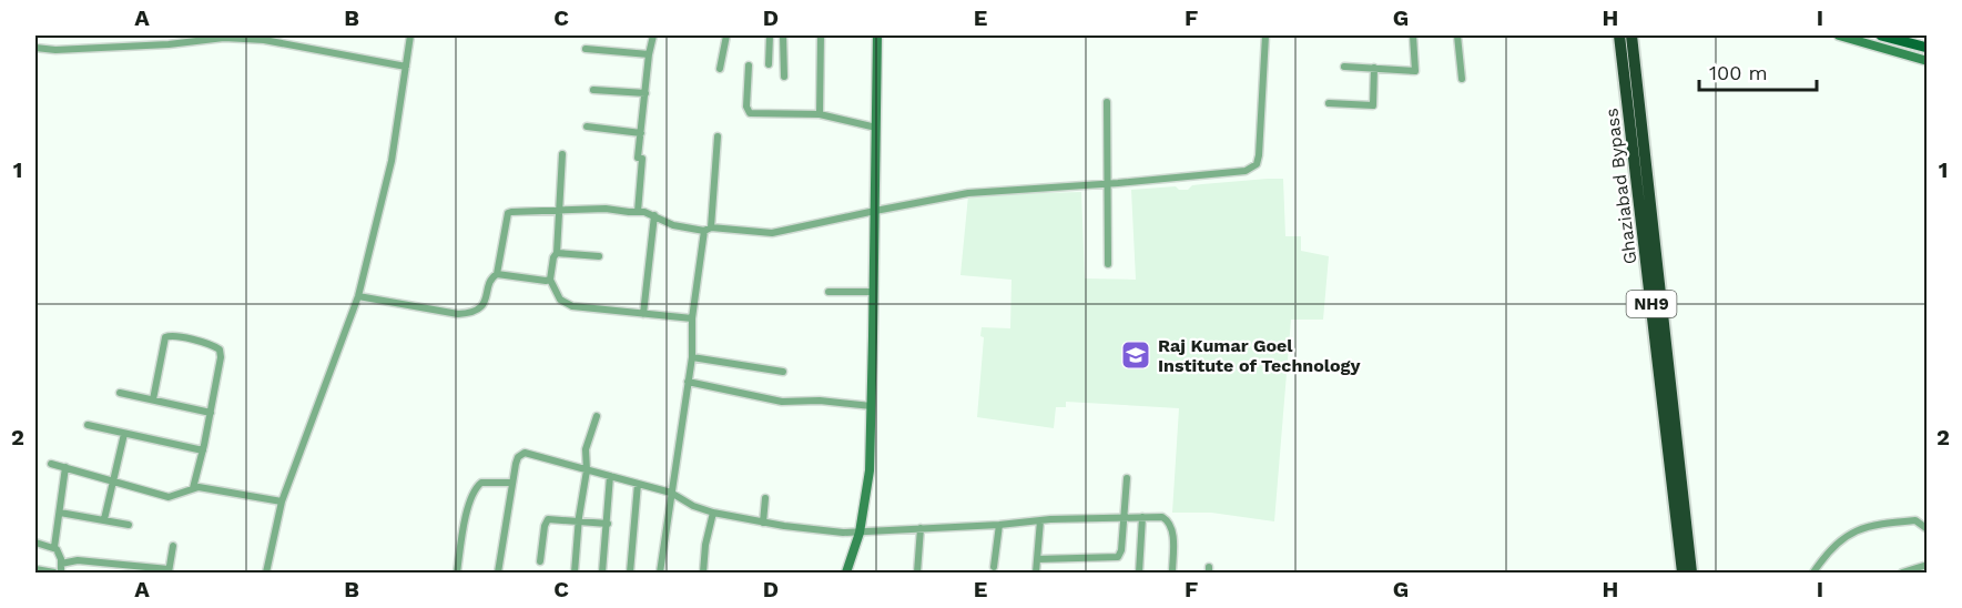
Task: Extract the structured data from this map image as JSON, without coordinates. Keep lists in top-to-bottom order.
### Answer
{
  "streets": {
    "highway": ["Ghaziabad Bypass", "NH9"]
  },
  "places": {
    "school or university": ["Raj Kumar Goel Institute of Technology"]
  },
  "scale_bar": "100 m",
  "grid": {
    "columns": [
      "A",
      "B",
      "C",
      "D",
      "E",
      "F",
      "G",
      "H",
      "I"
    ],
    "rows": ["1", "2"]
  }
}
